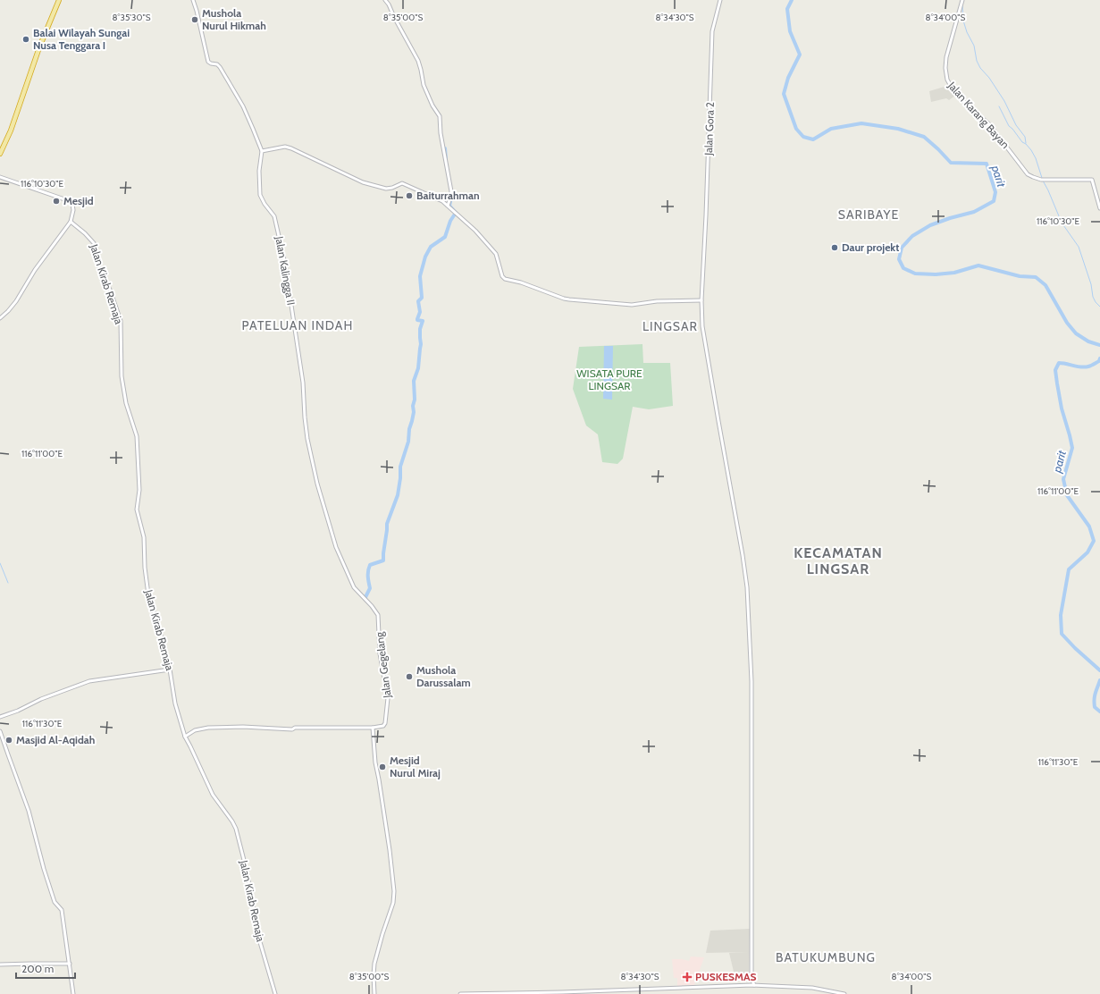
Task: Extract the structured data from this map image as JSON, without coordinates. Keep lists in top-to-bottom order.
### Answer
{
  "streets": {
    "street": [
      "Jalan Karang Bayan",
      "Jalan Gora 2",
      "Jalan Kalingga II",
      "Jalan Kirab Remaja",
      "Jalan Gegelang"
    ]
  },
  "crossings": [
    ["Jalan Kalingga II", "Jalan Gegelang"]
  ],
  "districts": [
    "SARIBAYE",
    "PATELUAN INDAH",
    "LINGSAR",
    "KECAMATAN LINGSAR",
    "BATUKUMBUNG"
  ],
  "water": ["parit"],
  "parks": ["WISATA PURE LINGSAR"],
  "places": {
    "other": [
      "Mushola Nurul Hikmah",
      "Balai Wilayah Sungai Nusa Tenggara I",
      "Baiturrahman",
      "Mesjid",
      "Daur projekt",
      "Mushola Darussalam",
      "Masjid Al-Aqidah",
      "Mesjid Nurul Miraj"
    ],
    "health": ["PUSKESMAS"]
  },
  "scale_bar": "200 m",
  "coordinates": [
    "8°35'30\"S",
    "8°35'00\"S",
    "8°34'30\"S",
    "8°34'00\"S",
    "116°10'30\"E",
    "116°11'00\"E",
    "116°11'30\"E"
  ]
}
